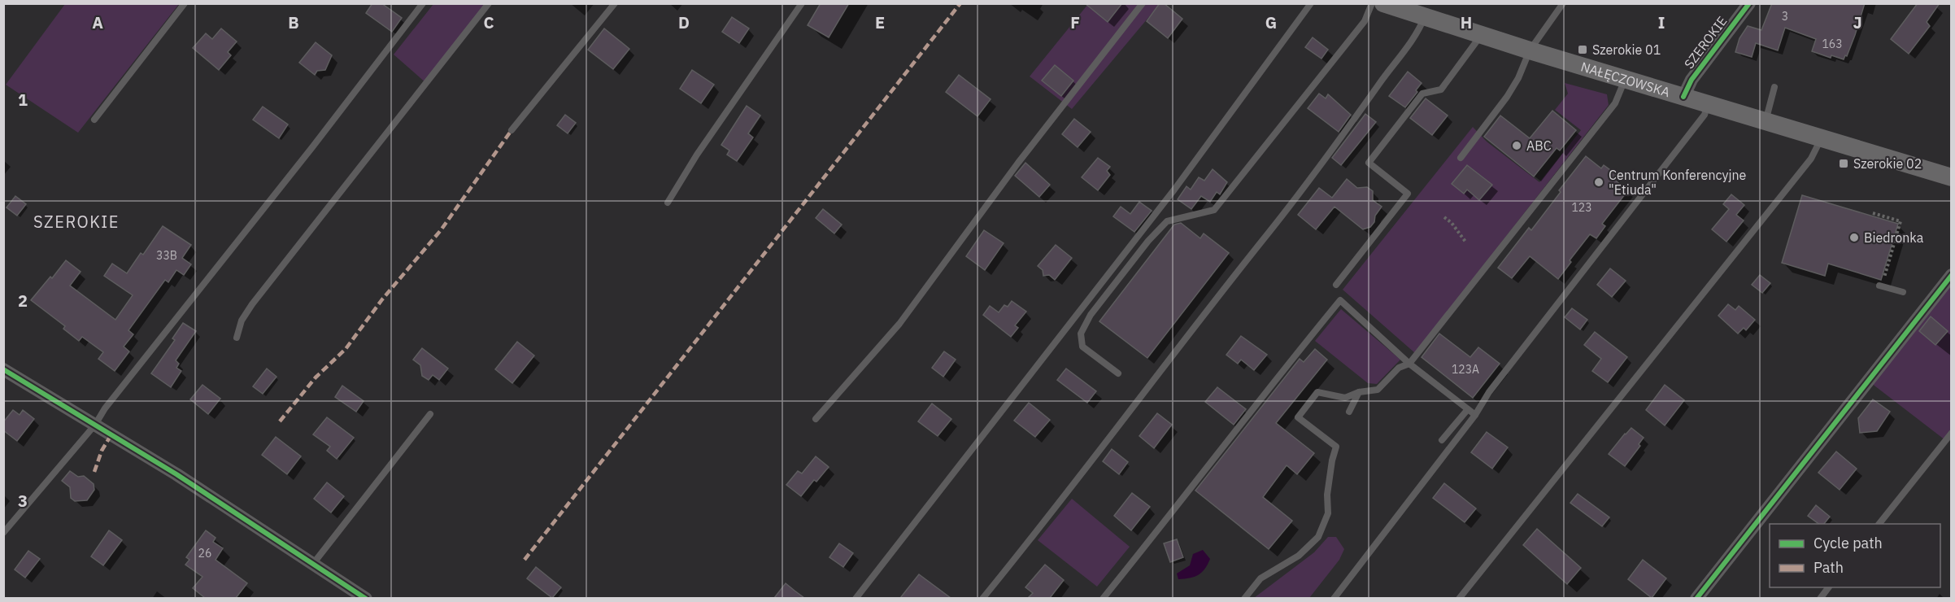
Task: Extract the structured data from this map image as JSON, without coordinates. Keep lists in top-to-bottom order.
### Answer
{
  "streets": {
    "main road": ["NAŁĘCZOWSKA"],
    "street": ["SZEROKIE"]
  },
  "crossings": [
    ["SZEROKIE", "NAŁĘCZOWSKA"]
  ],
  "districts": ["SZEROKIE"],
  "places": {
    "transit": ["Szerokie 01", "Szerokie 02"],
    "other": ["ABC", "Centrum Konferencyjne \"Etiuda\"", "Biedronka"]
  },
  "house_numbers": [
    "3",
    "163",
    "123",
    "33B",
    "123A",
    "26"
  ],
  "legend": ["Cycle path", "Path"],
  "grid": {
    "columns": [
      "A",
      "B",
      "C",
      "D",
      "E",
      "F",
      "G",
      "H",
      "I",
      "J"
    ],
    "rows": ["1", "2", "3"]
  }
}
